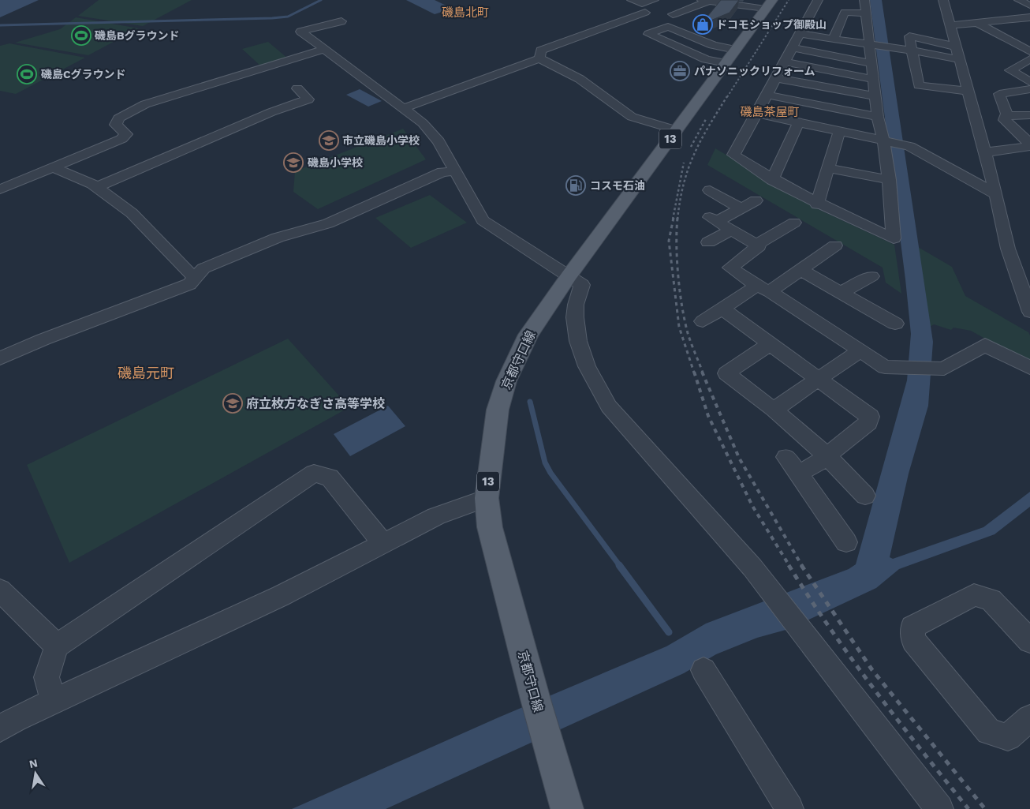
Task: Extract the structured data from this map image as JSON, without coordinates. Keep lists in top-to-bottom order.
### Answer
{
  "streets": {
    "main road": ["13", "京都守口線"]
  },
  "districts": ["磯島北町", "磯島茶屋町", "磯島元町"],
  "places": {
    "shop": ["ドコモショップ御殿山"],
    "sports": ["磯島Bグラウンド", "磯島Cグラウンド"],
    "office": ["パナソニックリフォーム"],
    "school or university": ["市立磯島小学校", "磯島小学校", "府立枚方なぎさ高等学校"],
    "fuel station": ["コスモ石油"]
  },
  "north": "top"
}
